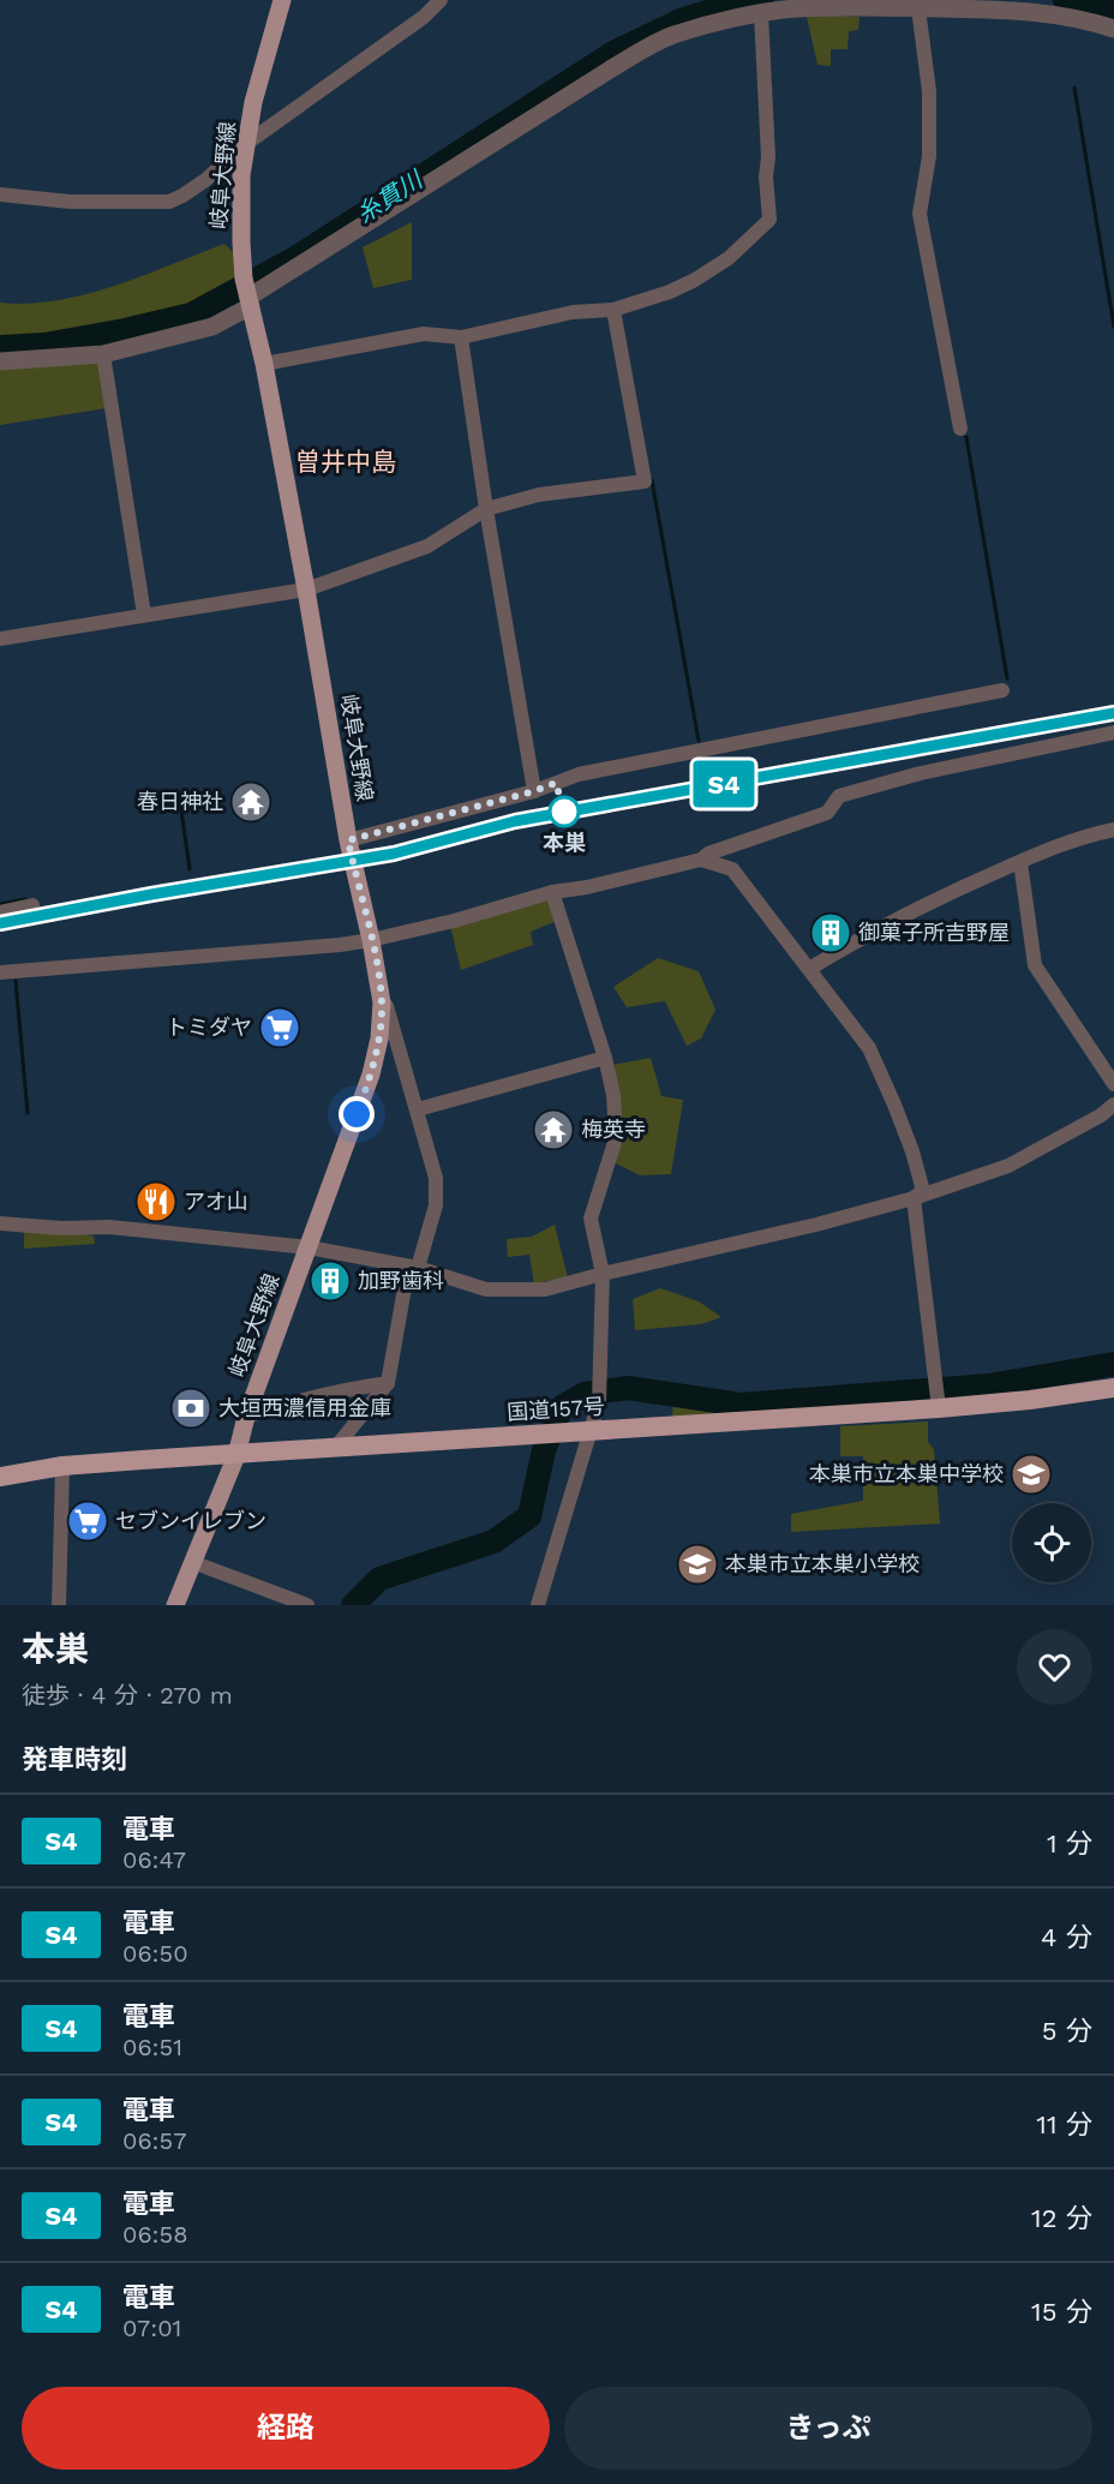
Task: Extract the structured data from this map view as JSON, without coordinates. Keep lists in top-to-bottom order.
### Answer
{
  "streets": {
    "highway": ["国道157号"],
    "main road": ["岐阜大野線"]
  },
  "crossings": [
    ["岐阜大野線", "国道157号"]
  ],
  "districts": ["曽井中島"],
  "water": ["糸貫川"],
  "places": {
    "temple": ["春日神社", "梅英寺"],
    "other": ["本巣"],
    "building": ["御菓子所吉野屋", "加野歯科"],
    "supermarket": ["トミダヤ", "セブンイレブン"],
    "restaurant": ["アオ山"],
    "bank": ["大垣西濃信用金庫"],
    "school or university": ["本巣市立本巣中学校", "本巣市立本巣小学校"]
  },
  "page": {
    "on_map": "S4",
    "heading": [
      ["本巣", "徒歩 · 4 分 · 270 m"],
      "発車時刻"
    ],
    "list": [
      {
        "mark": "S4",
        "name": "電車",
        "note": "06:47",
        "value": "1 分"
      },
      {
        "mark": "S4",
        "name": "電車",
        "note": "06:50",
        "value": "4 分"
      },
      {
        "mark": "S4",
        "name": "電車",
        "note": "06:51",
        "value": "5 分"
      },
      {
        "mark": "S4",
        "name": "電車",
        "note": "06:57",
        "value": "11 分"
      },
      {
        "mark": "S4",
        "name": "電車",
        "note": "06:58",
        "value": "12 分"
      },
      {
        "mark": "S4",
        "name": "電車",
        "note": "07:01",
        "value": "15 分"
      }
    ],
    "buttons": ["経路", "きっぷ"]
  }
}
